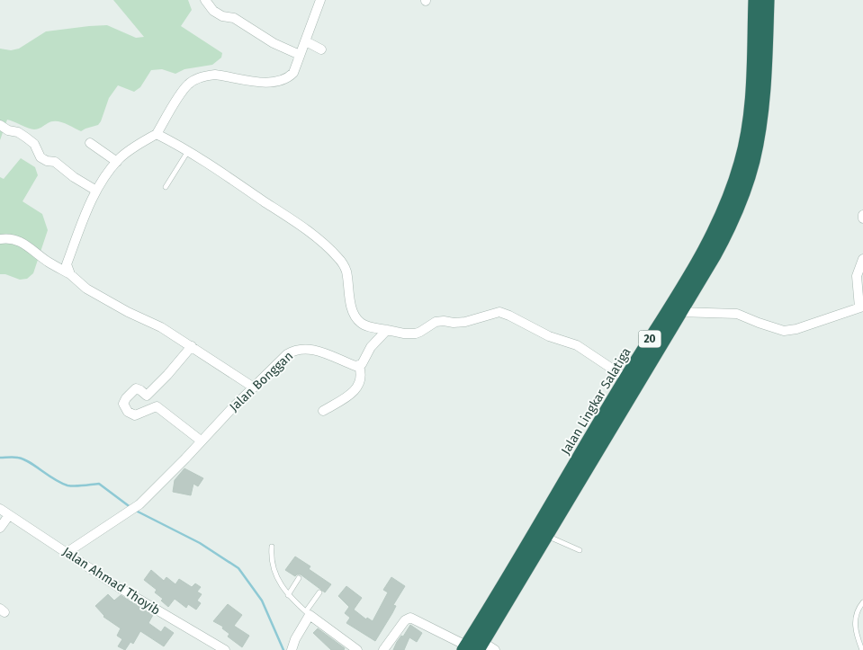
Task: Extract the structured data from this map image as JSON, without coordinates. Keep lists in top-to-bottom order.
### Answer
{
  "streets": {
    "highway": ["20", "Jalan Lingkar Salatiga"],
    "street": ["Jalan Bonggan", "Jalan Ahmad Thoyib"]
  },
  "crossings": [
    ["Jalan Bonggan", "Jalan Ahmad Thoyib"]
  ]
}
